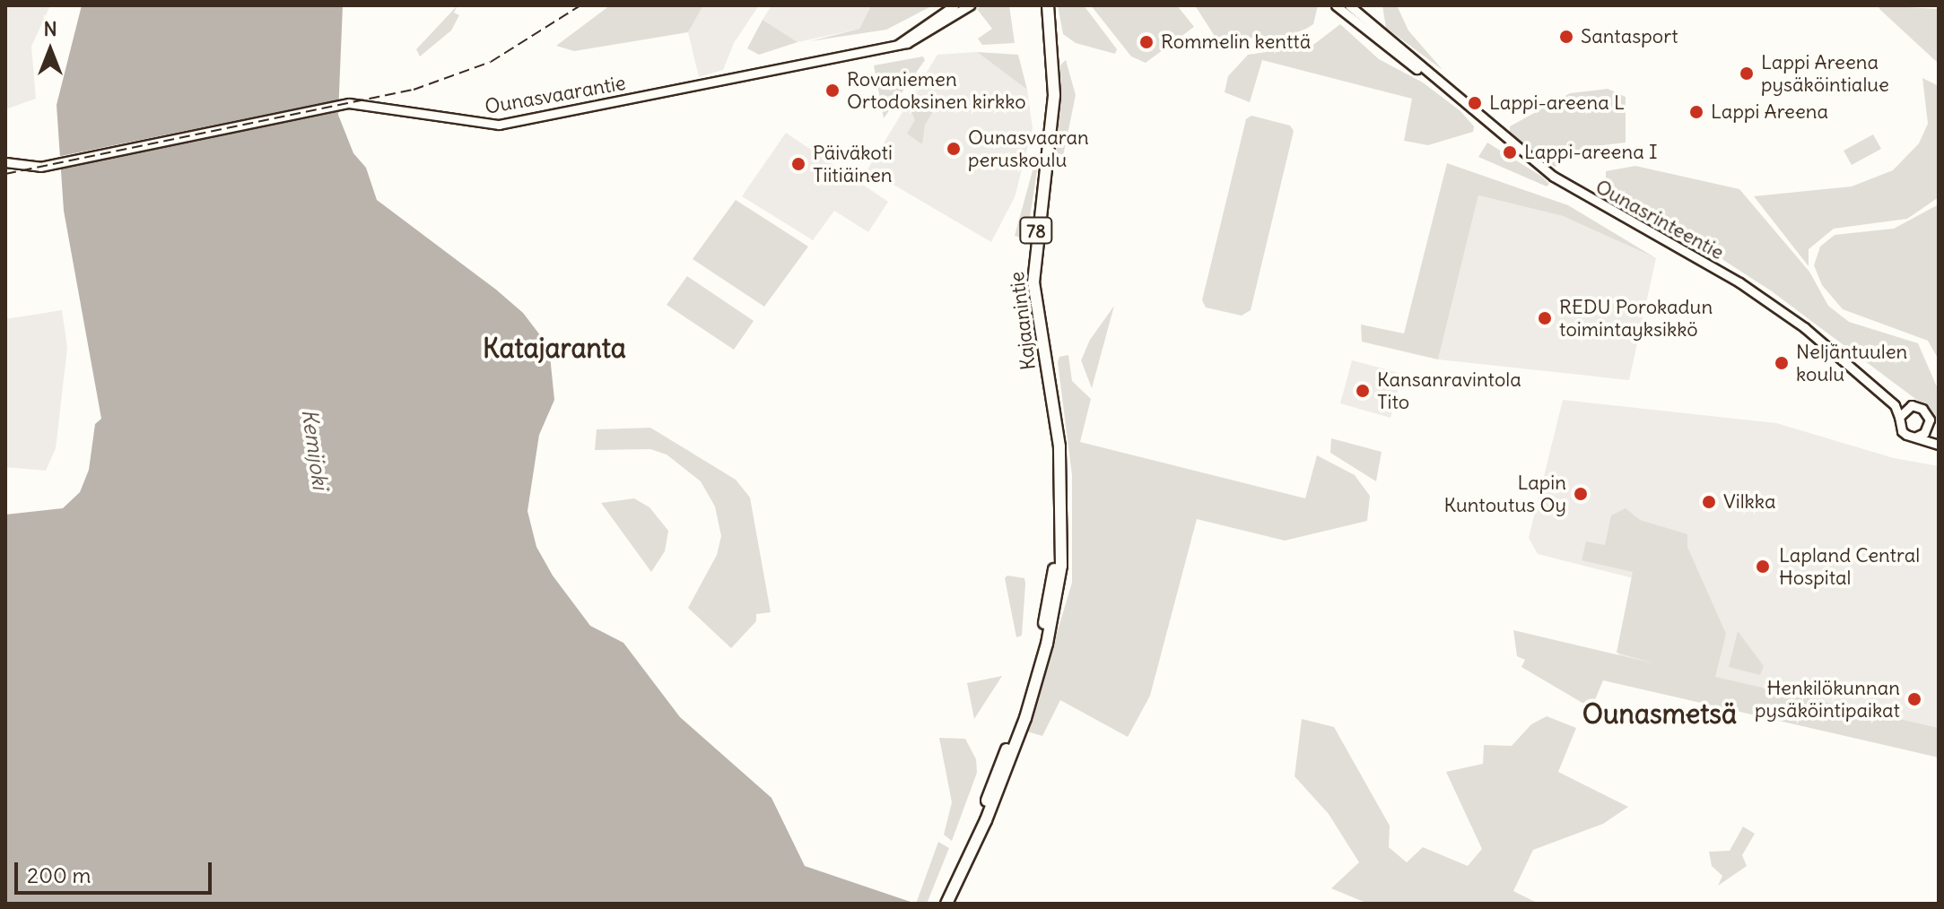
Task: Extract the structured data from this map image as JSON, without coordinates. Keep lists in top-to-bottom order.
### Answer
{
  "streets": {
    "main road": ["78", "Kajaanintie"],
    "street": ["Ounasvaarantie", "Ounasrinteentie"]
  },
  "districts": ["Katajaranta", "Ounasmetsä"],
  "water": ["Kemijoki"],
  "places": [
    "Santasport",
    "Rommelin kenttä",
    "Lappi Areena pysäköintialue",
    "Rovaniemen Ortodoksinen kirkko",
    "Lappi-areena L",
    "Lappi Areena",
    "Ounasvaaran peruskoulu",
    "Lappi-areena I",
    "Päiväkoti Tiitiäinen",
    "REDU Porokadun toimintayksikkö",
    "Neljäntuulen koulu",
    "Kansanravintola Tito",
    "Lapin Kuntoutus Oy",
    "Vilkka",
    "Lapland Central Hospital",
    "Henkilökunnan pysäköintipaikat"
  ],
  "scale_bar": "200 m",
  "north": "top"
}
